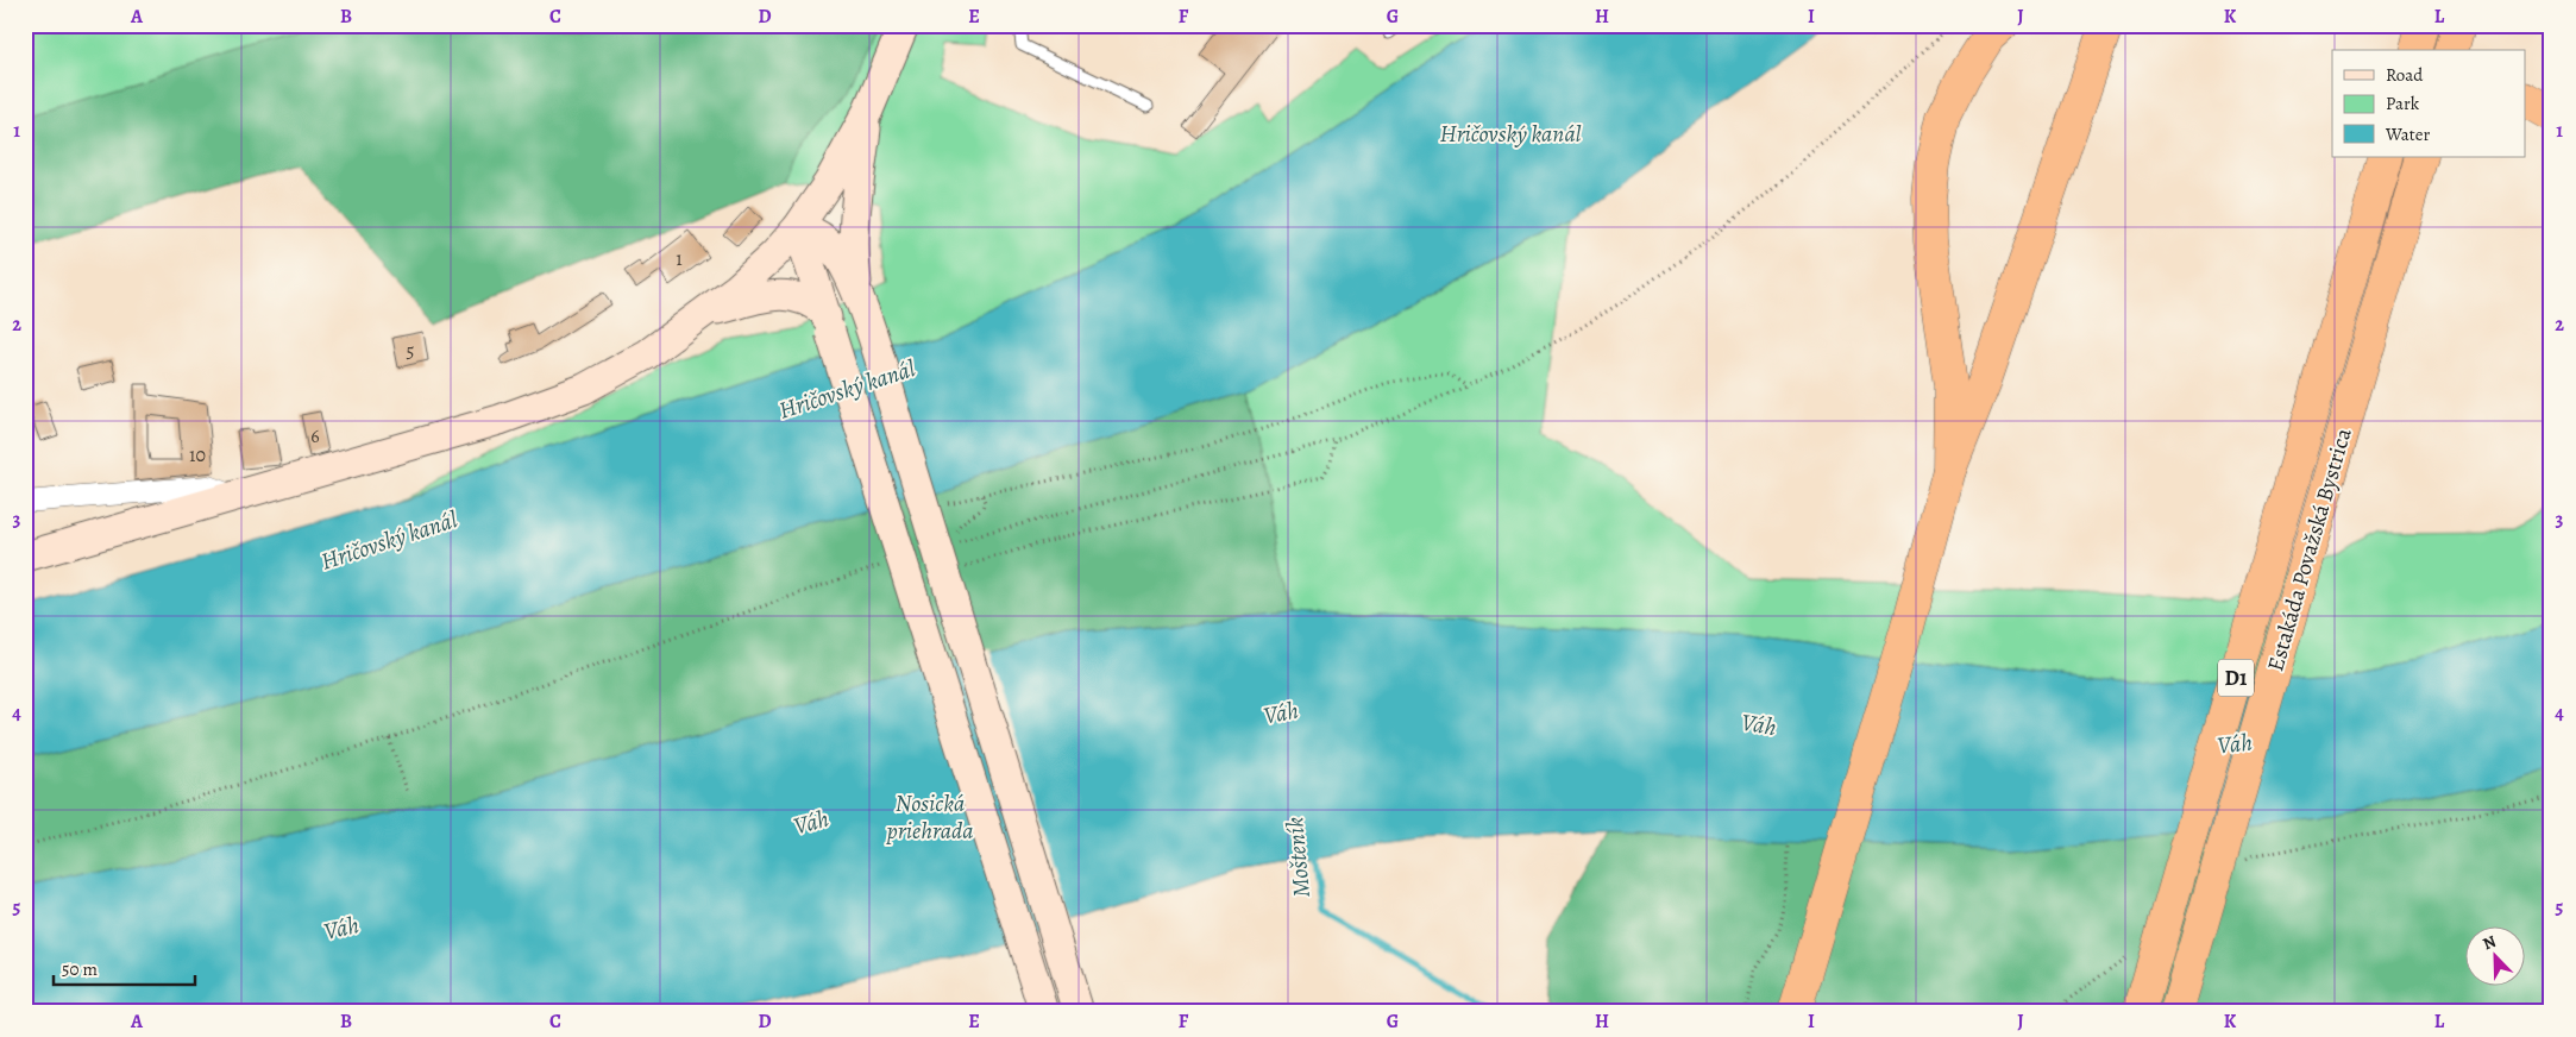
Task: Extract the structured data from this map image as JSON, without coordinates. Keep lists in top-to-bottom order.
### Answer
{
  "streets": {
    "highway": ["Estakáda Považská Bystrica", "D1"]
  },
  "water": [
    "Hričovský kanál",
    "Váh",
    "Nosická priehrada",
    "Mošteník"
  ],
  "house_numbers": [
    "1",
    "5",
    "6",
    "10"
  ],
  "legend": ["Road", "Park", "Water"],
  "scale_bar": "50 m",
  "north": "top left",
  "grid": {
    "columns": [
      "A",
      "B",
      "C",
      "D",
      "E",
      "F",
      "G",
      "H",
      "I",
      "J",
      "K",
      "L"
    ],
    "rows": [
      "1",
      "2",
      "3",
      "4",
      "5"
    ]
  }
}
